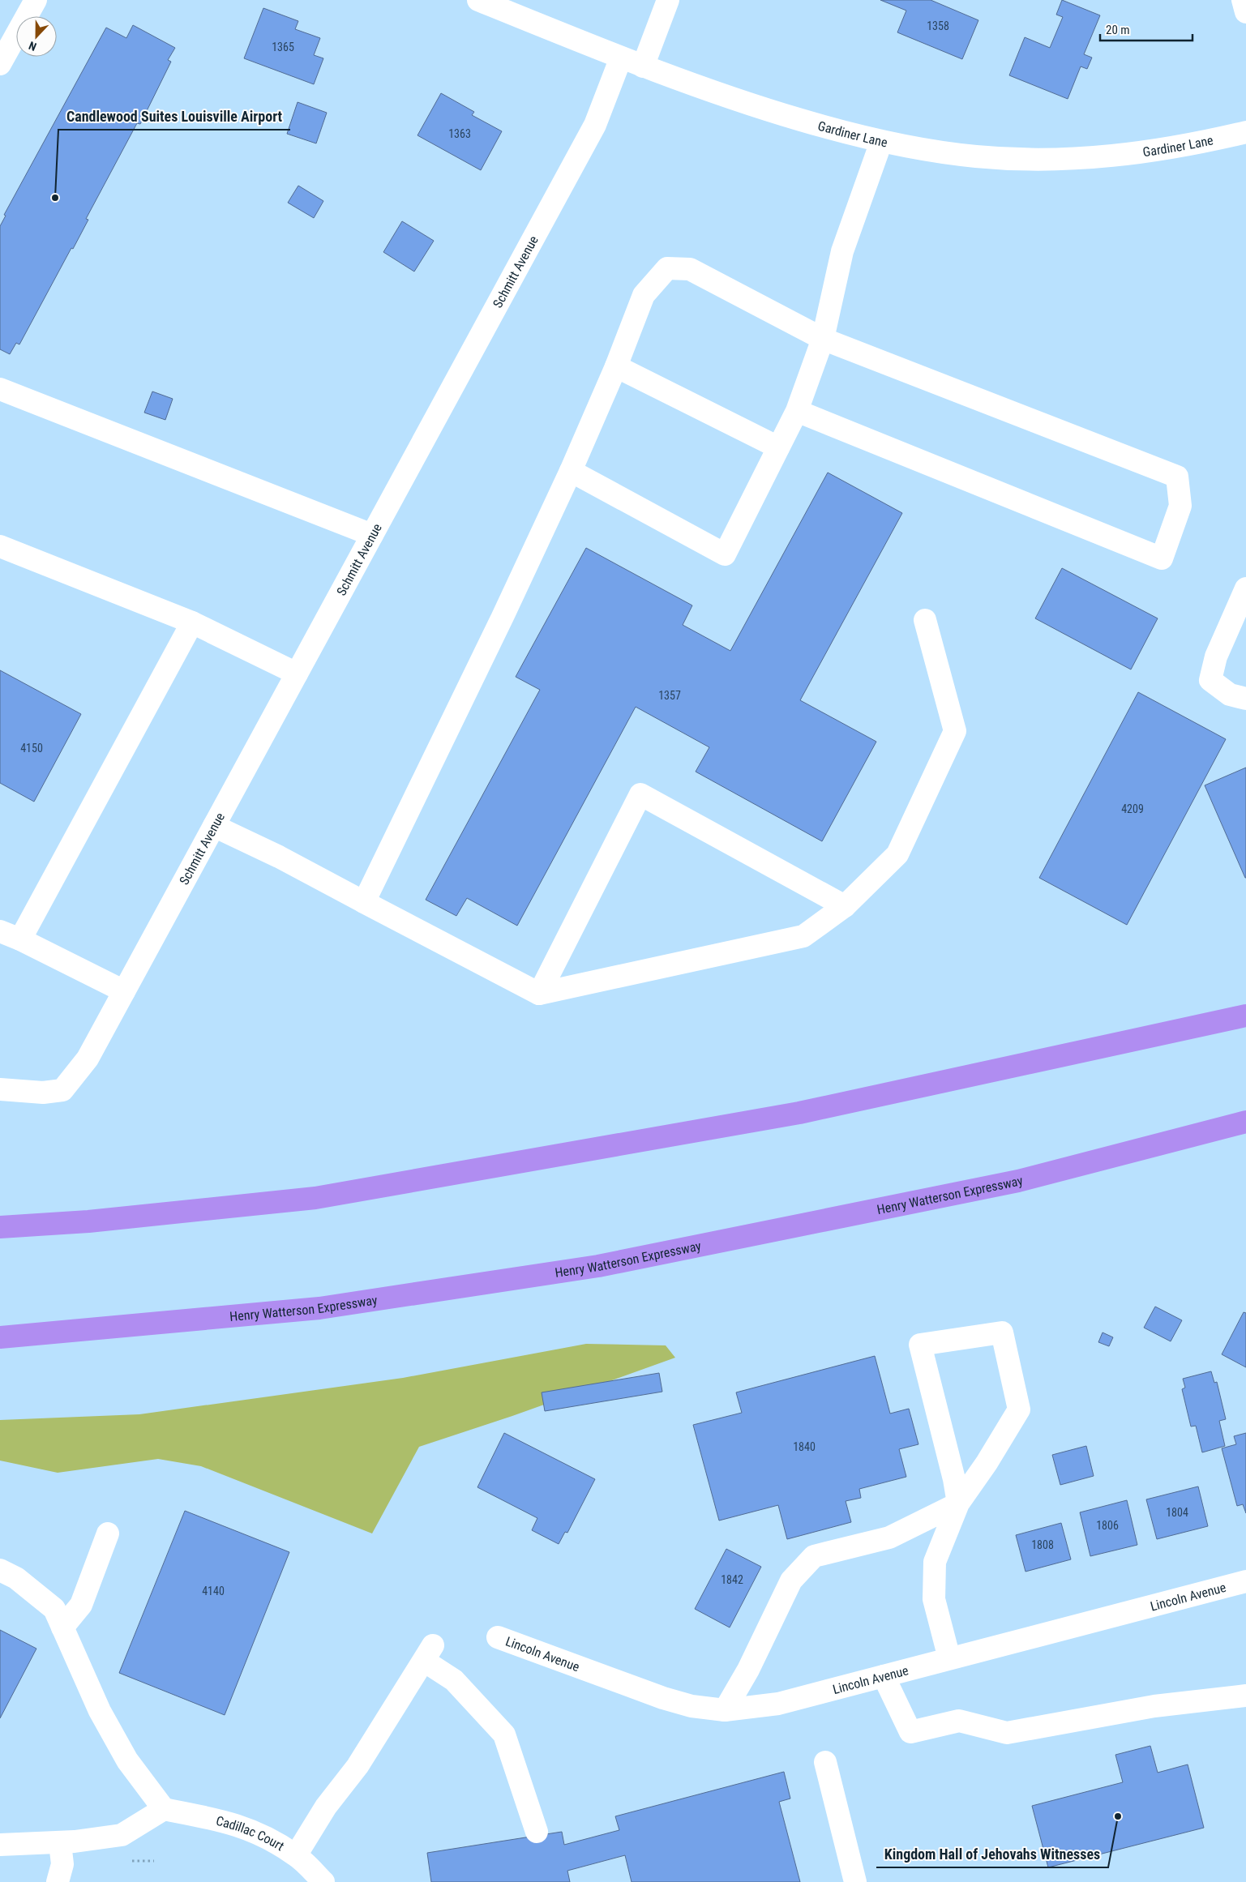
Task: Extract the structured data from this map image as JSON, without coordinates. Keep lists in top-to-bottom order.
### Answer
{
  "streets": {
    "highway": ["Henry Watterson Expressway"],
    "street": [
      "Gardiner Lane",
      "Schmitt Avenue",
      "Lincoln Avenue",
      "Cadillac Court"
    ]
  },
  "crossings": [
    ["Gardiner Lane", "Schmitt Avenue"]
  ],
  "places": ["Candlewood Suites Louisville Airport", "Kingdom Hall of Jehovahs Witnesses"],
  "house_numbers": [
    "1358",
    "1365",
    "1363",
    "1357",
    "4150",
    "4209",
    "1840",
    "1804",
    "1806",
    "1808",
    "1842",
    "4140"
  ],
  "scale_bar": "20 m",
  "north": "bottom"
}
